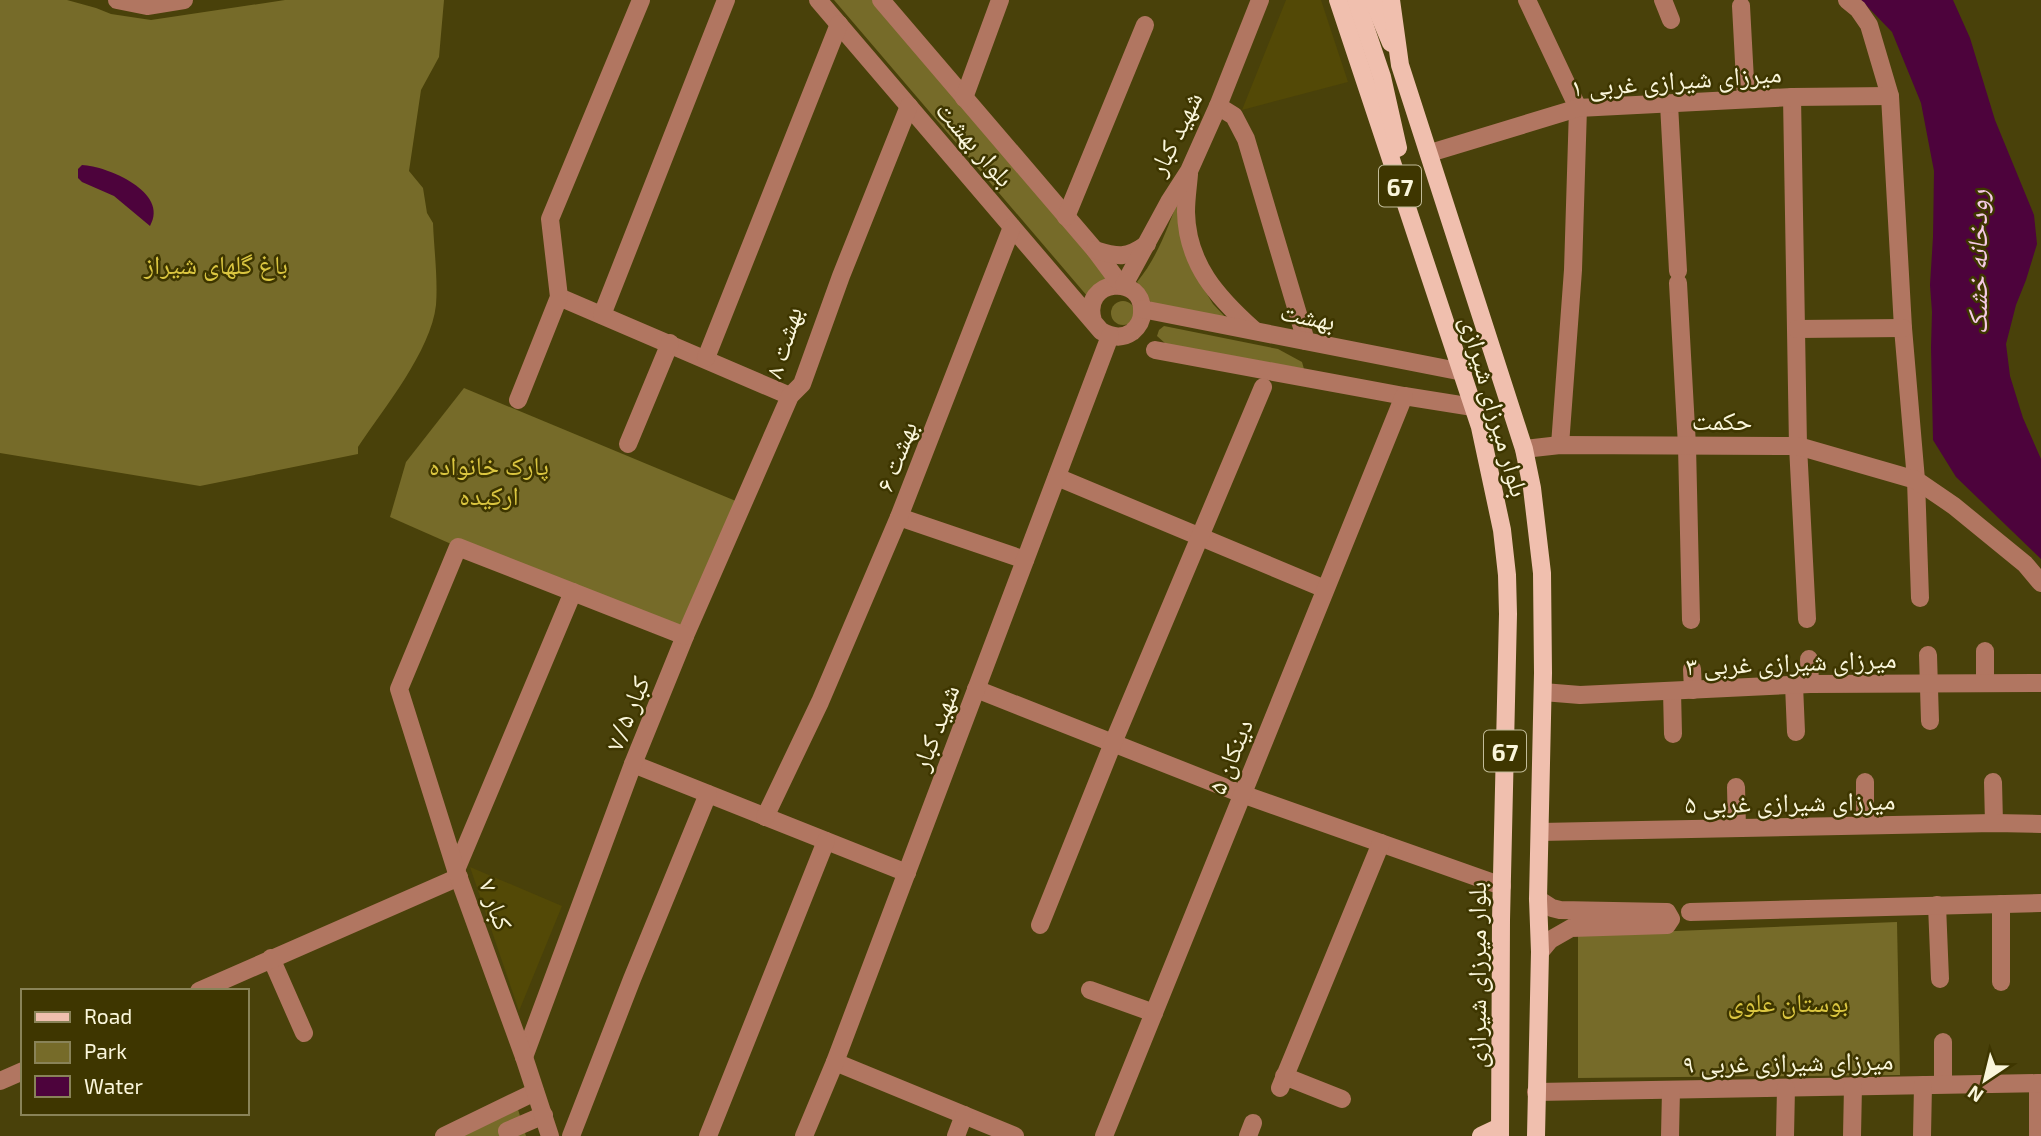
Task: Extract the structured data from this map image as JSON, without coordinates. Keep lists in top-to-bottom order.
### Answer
{
  "streets": {
    "main road": ["67", "بلوار میرزای شیرازی"],
    "street": [
      "۱ میرزای شیرازی غربی",
      "شهید کبار",
      "بلوار بهشت",
      "بهشت",
      "۸ بهشت",
      "حکمت",
      "۶ بهشت",
      "۳ میرزای شیرازی غربی",
      "۷/۵ کبار",
      "۵ دینکان",
      "۵ میرزای شیرازی غربی",
      "۷ کبار",
      "میرزای شیرازی غربی ۹"
    ]
  },
  "crossings": [
    ["۱ میرزای شیرازی غربی", "بلوار میرزای شیرازی"],
    ["شهید کبار", "بلوار بهشت"],
    ["شهید کبار", "بهشت"],
    ["بلوار بهشت", "بهشت"],
    ["بلوار بهشت", "۸ بهشت"],
    ["بلوار بهشت", "۶ بهشت"],
    ["بهشت", "بلوار میرزای شیرازی"],
    ["۸ بهشت", "۷/۵ کبار"],
    ["بلوار میرزای شیرازی", "حکمت"],
    ["بلوار میرزای شیرازی", "۳ میرزای شیرازی غربی"],
    ["بلوار میرزای شیرازی", "۵ میرزای شیرازی غربی"],
    ["بلوار میرزای شیرازی", "میرزای شیرازی غربی ۹"],
    ["۷/۵ کبار", "۷ کبار"]
  ],
  "water": ["رودخانه خشک"],
  "parks": ["باغ گلهای شیراز", "پارک خانواده ارکیده", "بوستان علوی"],
  "legend": ["Road", "Park", "Water"],
  "north": "bottom left"
}
